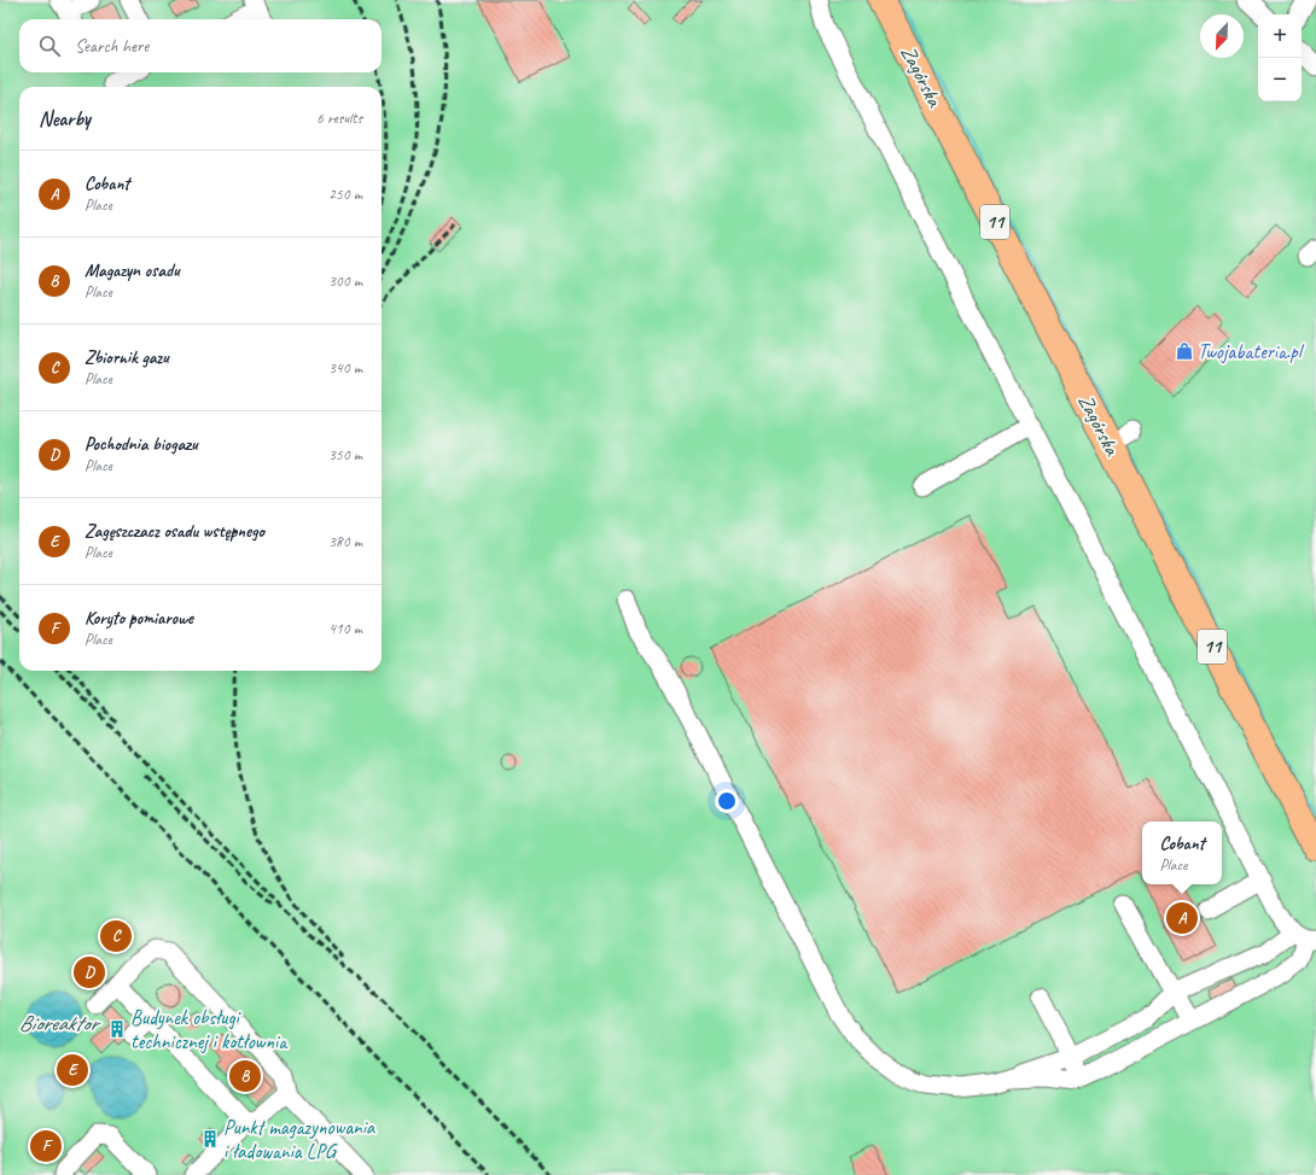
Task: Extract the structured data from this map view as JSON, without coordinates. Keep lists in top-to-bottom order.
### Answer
{
  "streets": {
    "highway": ["Zagórska", "11"]
  },
  "water": ["Bioreaktor"],
  "places": {
    "shop": ["Twojabateria.pl"],
    "building": ["Budynek obsługi technicznej i kotłownia", "Punkt magazynowania i ładowania LPG"]
  },
  "north": "bottom left",
  "page": {
    "map_buttons": ["+", "−"],
    "search": "Search here",
    "heading": ["Nearby", "6 results"],
    "list": [
      {
        "mark": "A",
        "name": "Cobant",
        "note": "Place",
        "value": "250 m"
      },
      {
        "mark": "B",
        "name": "Magazyn osadu",
        "note": "Place",
        "value": "300 m"
      },
      {
        "mark": "C",
        "name": "Zbiornik gazu",
        "note": "Place",
        "value": "340 m"
      },
      {
        "mark": "D",
        "name": "Pochodnia biogazu",
        "note": "Place",
        "value": "350 m"
      },
      {
        "mark": "E",
        "name": "Zagęszczacz osadu wstępnego",
        "note": "Place",
        "value": "380 m"
      },
      {
        "mark": "F",
        "name": "Koryto pomiarowe",
        "note": "Place",
        "value": "410 m"
      }
    ],
    "popup": ["Cobant", "Place"],
    "pins": [
      "A",
      "C",
      "D",
      "E",
      "B",
      "F"
    ]
  }
}
